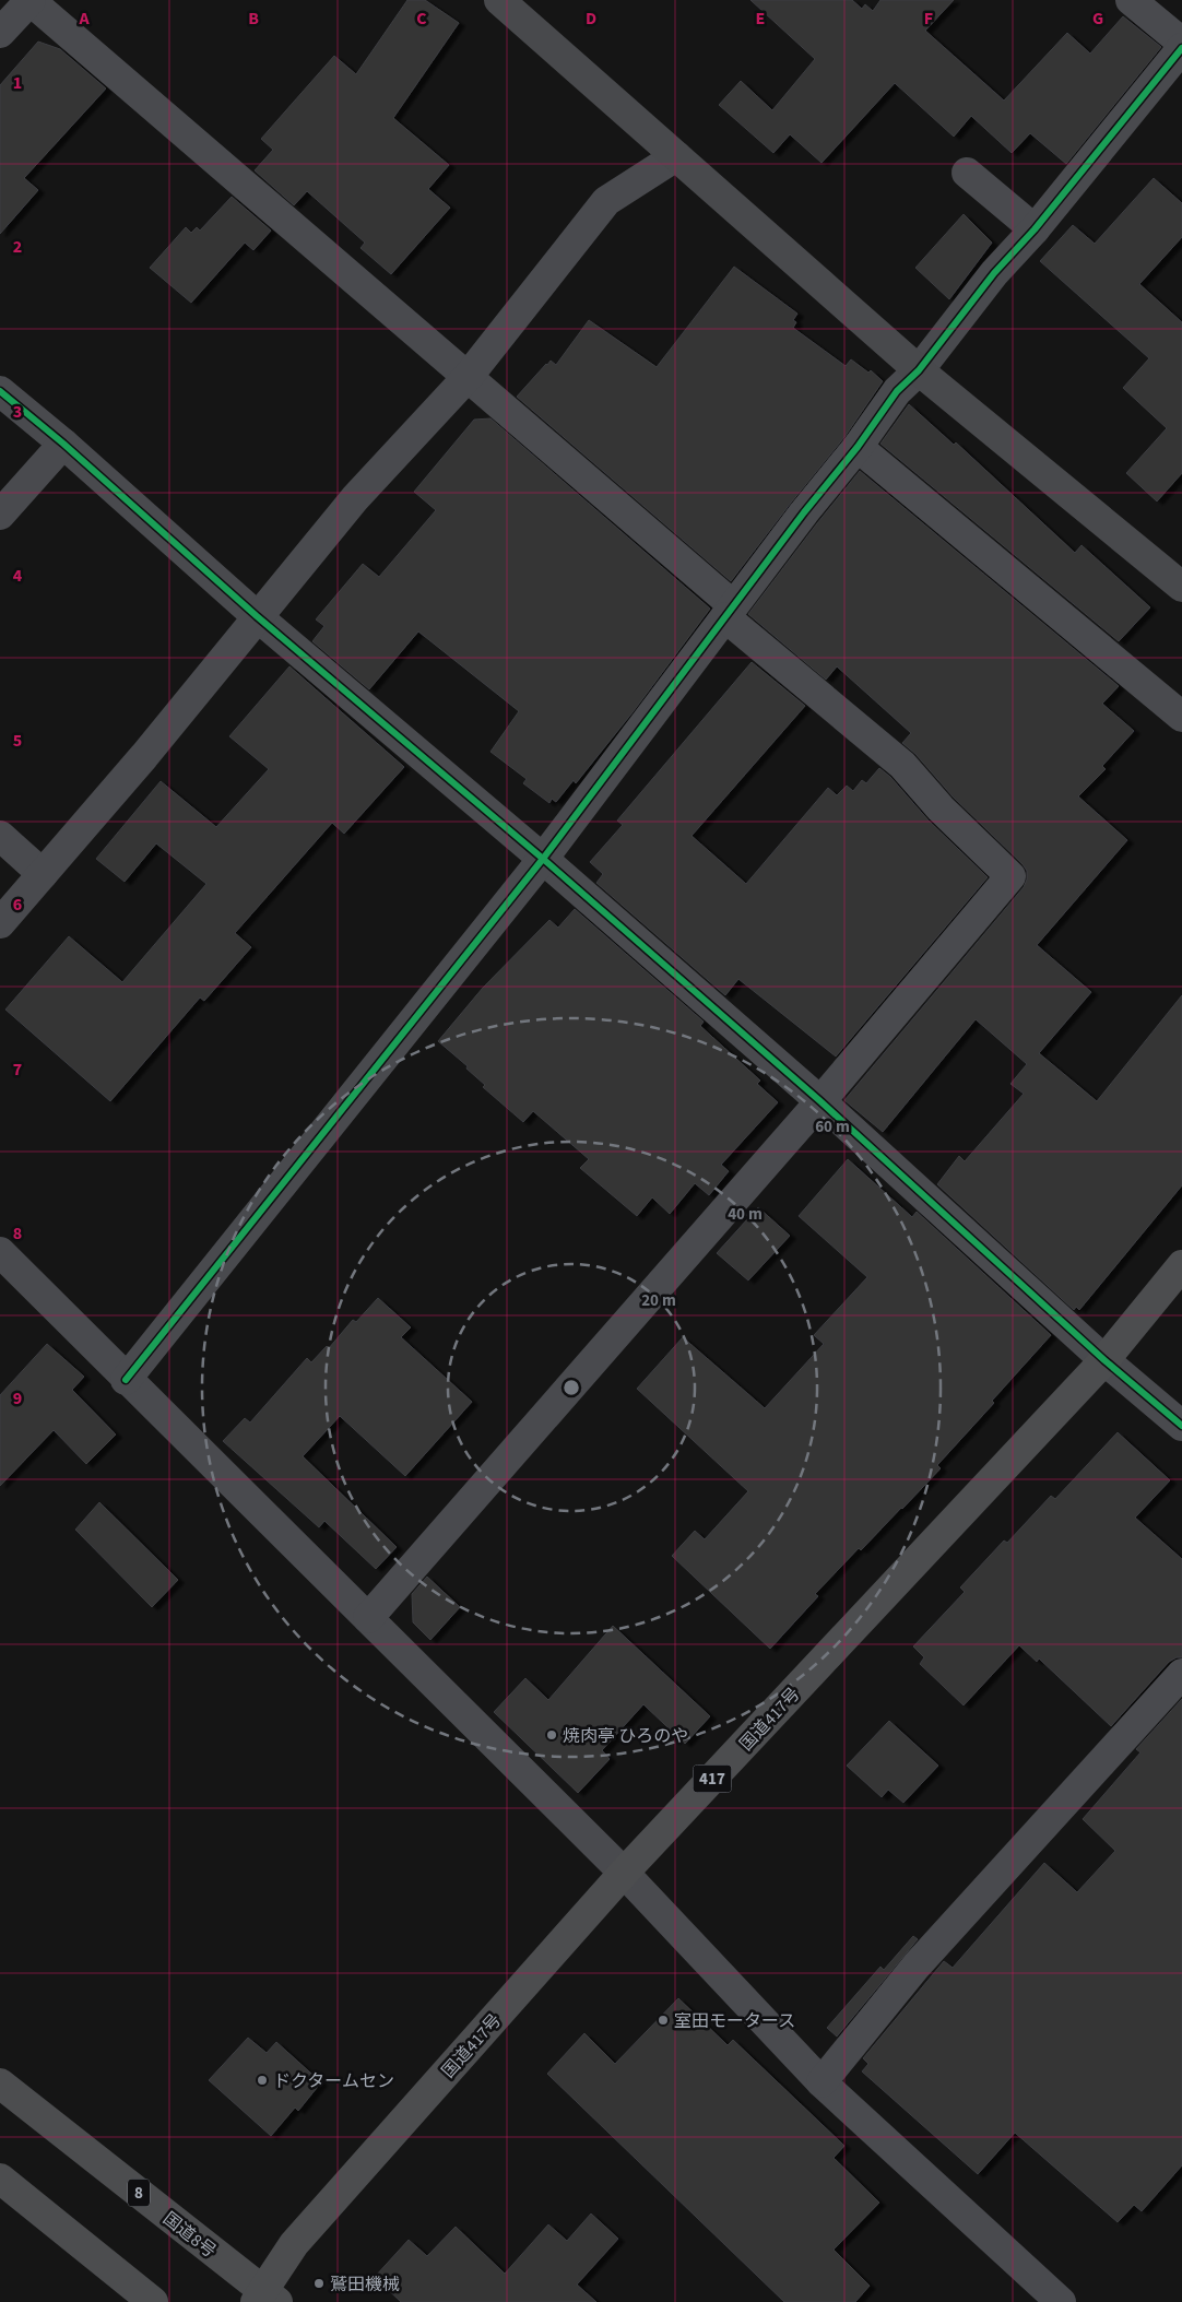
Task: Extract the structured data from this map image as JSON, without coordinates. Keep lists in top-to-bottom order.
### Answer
{
  "streets": {
    "highway": [
      "国道417号",
      "417",
      "8",
      "国道8号"
    ]
  },
  "crossings": [
    ["国道417号", "国道8号"]
  ],
  "places": [
    "焼肉亭 ひろのや",
    "室田モータース",
    "ドクタームセン",
    "鷲田機械"
  ],
  "grid": {
    "columns": [
      "A",
      "B",
      "C",
      "D",
      "E",
      "F",
      "G"
    ],
    "rows": [
      "1",
      "2",
      "3",
      "4",
      "5",
      "6",
      "7",
      "8",
      "9"
    ]
  },
  "rings": ["60 m", "40 m", "20 m"]
}
